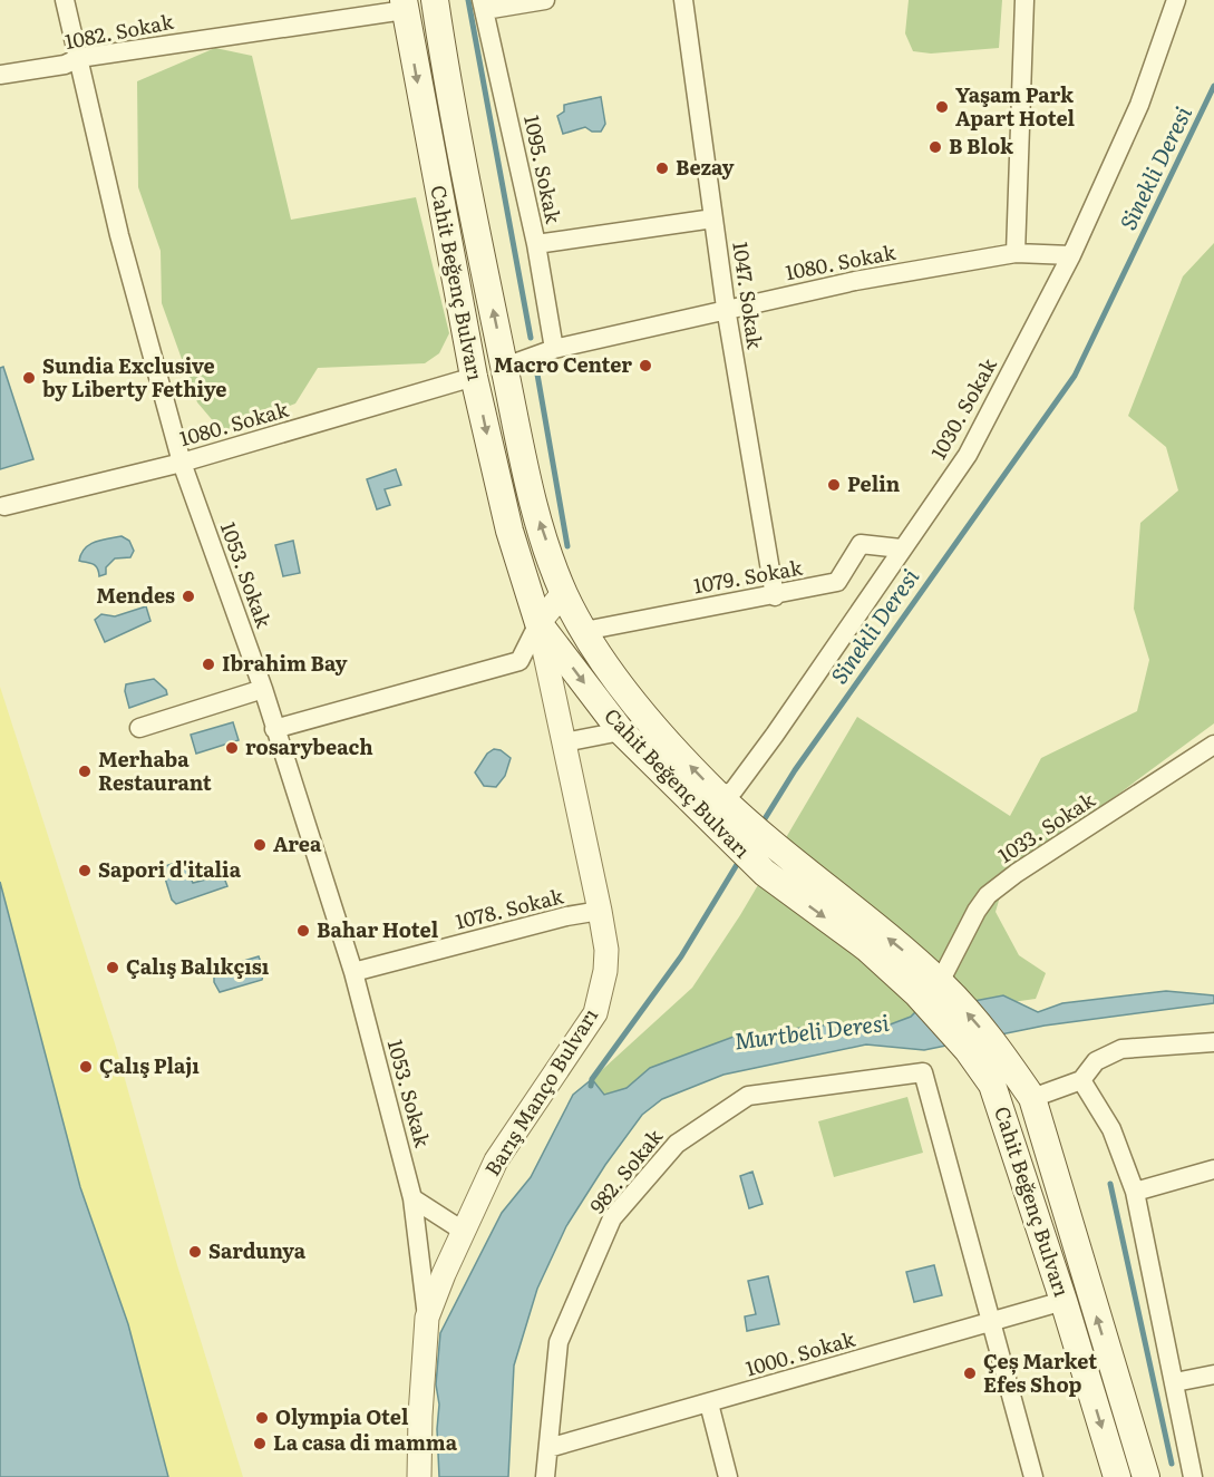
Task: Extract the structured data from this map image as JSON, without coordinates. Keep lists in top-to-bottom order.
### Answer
{
  "streets": {
    "main road": ["Cahit Beğenç Bulvarı"],
    "street": [
      "1082. Sokak",
      "1095. Sokak",
      "1080. Sokak",
      "1047. Sokak",
      "1030. Sokak",
      "1053. Sokak",
      "1079. Sokak",
      "1033. Sokak",
      "1078. Sokak",
      "Barış Manço Bulvarı",
      "982. Sokak",
      "1000. Sokak"
    ]
  },
  "crossings": [
    ["1082. Sokak", "Cahit Beğenç Bulvarı"],
    ["1082. Sokak", "1053. Sokak"],
    ["1095. Sokak", "1080. Sokak"],
    ["1080. Sokak", "Cahit Beğenç Bulvarı"],
    ["1080. Sokak", "1047. Sokak"],
    ["1080. Sokak", "1030. Sokak"],
    ["1080. Sokak", "1053. Sokak"],
    ["Cahit Beğenç Bulvarı", "1030. Sokak"],
    ["Cahit Beğenç Bulvarı", "1079. Sokak"],
    ["Cahit Beğenç Bulvarı", "1033. Sokak"],
    ["Cahit Beğenç Bulvarı", "Barış Manço Bulvarı"],
    ["Cahit Beğenç Bulvarı", "1000. Sokak"],
    ["1047. Sokak", "1079. Sokak"],
    ["1030. Sokak", "1079. Sokak"],
    ["1053. Sokak", "1078. Sokak"],
    ["1053. Sokak", "Barış Manço Bulvarı"],
    ["1078. Sokak", "Barış Manço Bulvarı"],
    ["982. Sokak", "1000. Sokak"]
  ],
  "water": ["Sinekli Deresi", "Murtbeli Deresi"],
  "places": [
    "Yaşam Park Apart Hotel",
    "B Blok",
    "Bezay",
    "Macro Center",
    "Sundia Exclusive by Liberty Fethiye",
    "Pelin",
    "Mendes",
    "Ibrahim Bay",
    "rosarybeach",
    "Merhaba Restaurant",
    "Area",
    "Sapori d'italia",
    "Bahar Hotel",
    "Çalış Balıkçısı",
    "Çalış Plajı",
    "Sardunya",
    "Çeș Market Efes Shop",
    "Olympia Otel",
    "La casa di mamma"
  ]
}
